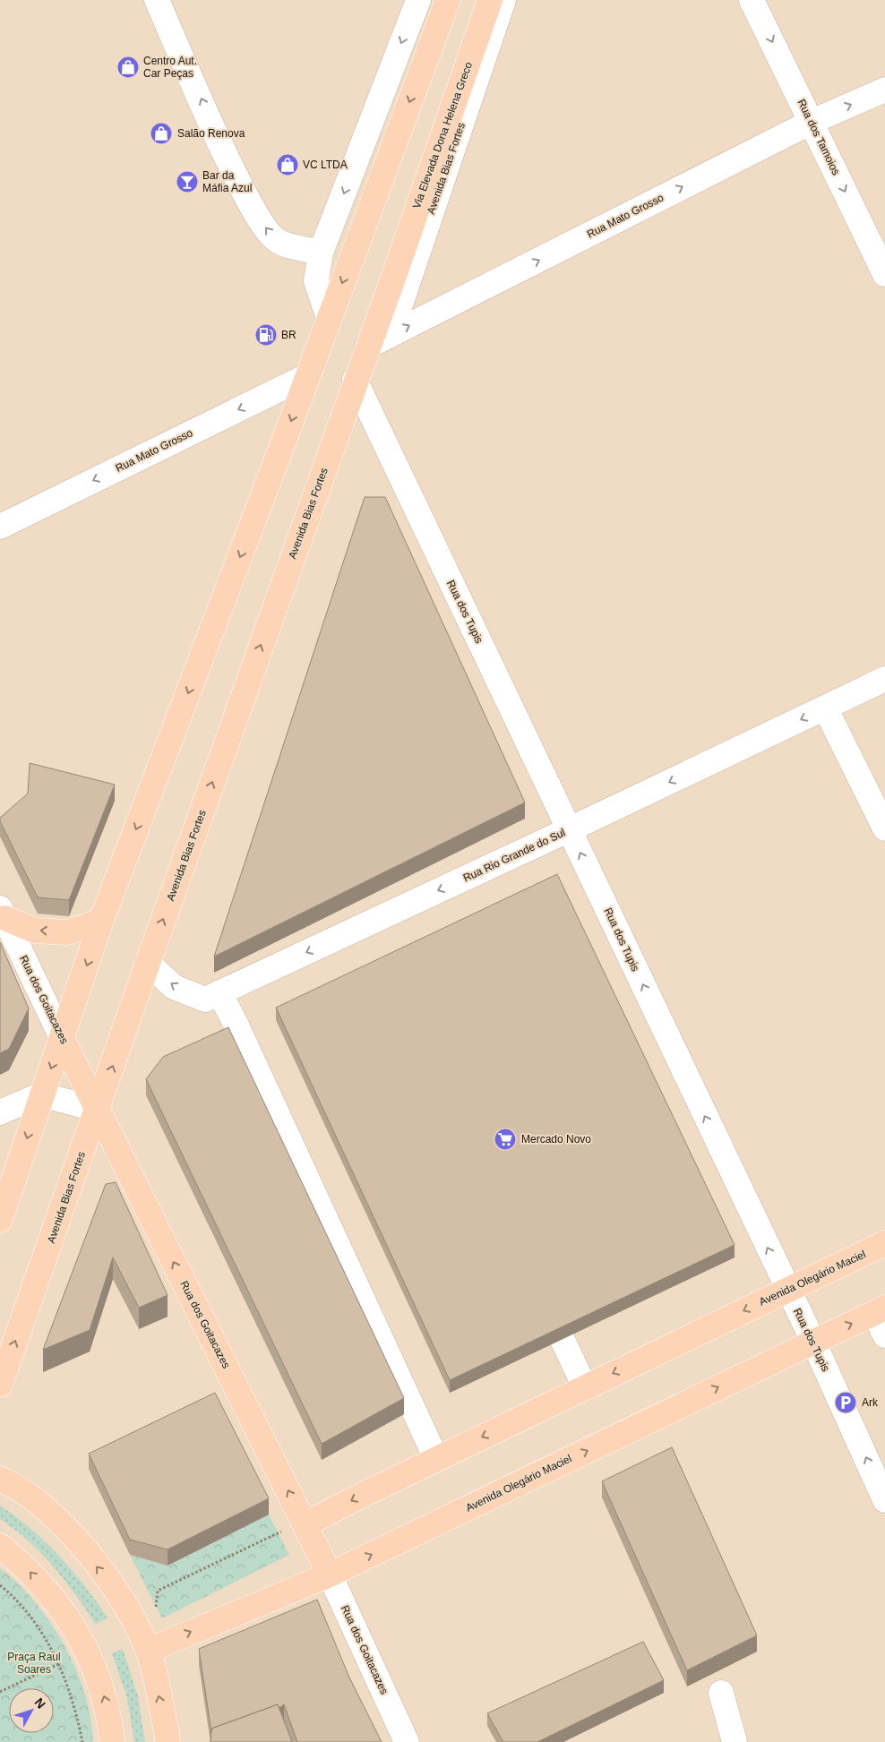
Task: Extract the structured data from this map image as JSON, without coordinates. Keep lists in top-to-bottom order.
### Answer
{
  "streets": {
    "main road": [
      "Via Elevada Dona Helena Greco",
      "Avenida Bias Fortes",
      "Rua dos Goitacazes",
      "Avenida Olegário Maciel"
    ],
    "street": [
      "Rua dos Tamoios",
      "Rua Mato Grosso",
      "Rua dos Tupis",
      "Rua Rio Grande do Sul"
    ]
  },
  "crossings": [
    ["Via Elevada Dona Helena Greco", "Avenida Bias Fortes"],
    ["Rua dos Tamoios", "Rua Mato Grosso"],
    ["Avenida Bias Fortes", "Rua Mato Grosso"],
    ["Avenida Bias Fortes", "Rua dos Tupis"],
    ["Avenida Bias Fortes", "Rua Rio Grande do Sul"],
    ["Avenida Bias Fortes", "Rua dos Goitacazes"],
    ["Rua dos Tupis", "Rua Rio Grande do Sul"],
    ["Rua dos Tupis", "Avenida Olegário Maciel"],
    ["Rua dos Goitacazes", "Avenida Olegário Maciel"]
  ],
  "one_way": ["Rua dos Tamoios", "Rua dos Tupis", "Rua Rio Grande do Sul"],
  "parks": ["Praça Raul Soares"],
  "places": {
    "shop": ["Centro Aut. Car Peças", "Salão Renova", "VC LTDA"],
    "bar": ["Bar da Máfia Azul"],
    "fuel station": ["BR"],
    "supermarket": ["Mercado Novo"],
    "parking": ["Ark"]
  },
  "north": "top right"
}
